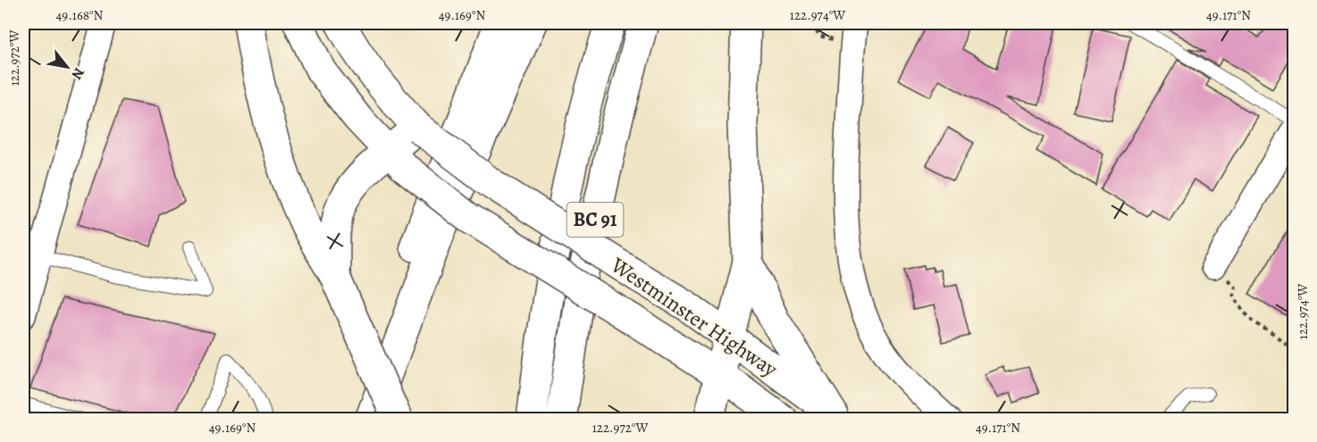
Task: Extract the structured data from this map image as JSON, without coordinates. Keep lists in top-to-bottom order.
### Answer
{
  "streets": {
    "main road": ["BC 91", "Westminster Highway"]
  },
  "north": "bottom right",
  "coordinates": [
    "49.168°N",
    "49.169°N",
    "122.974°W",
    "49.171°N",
    "122.972°W"
  ]
}
